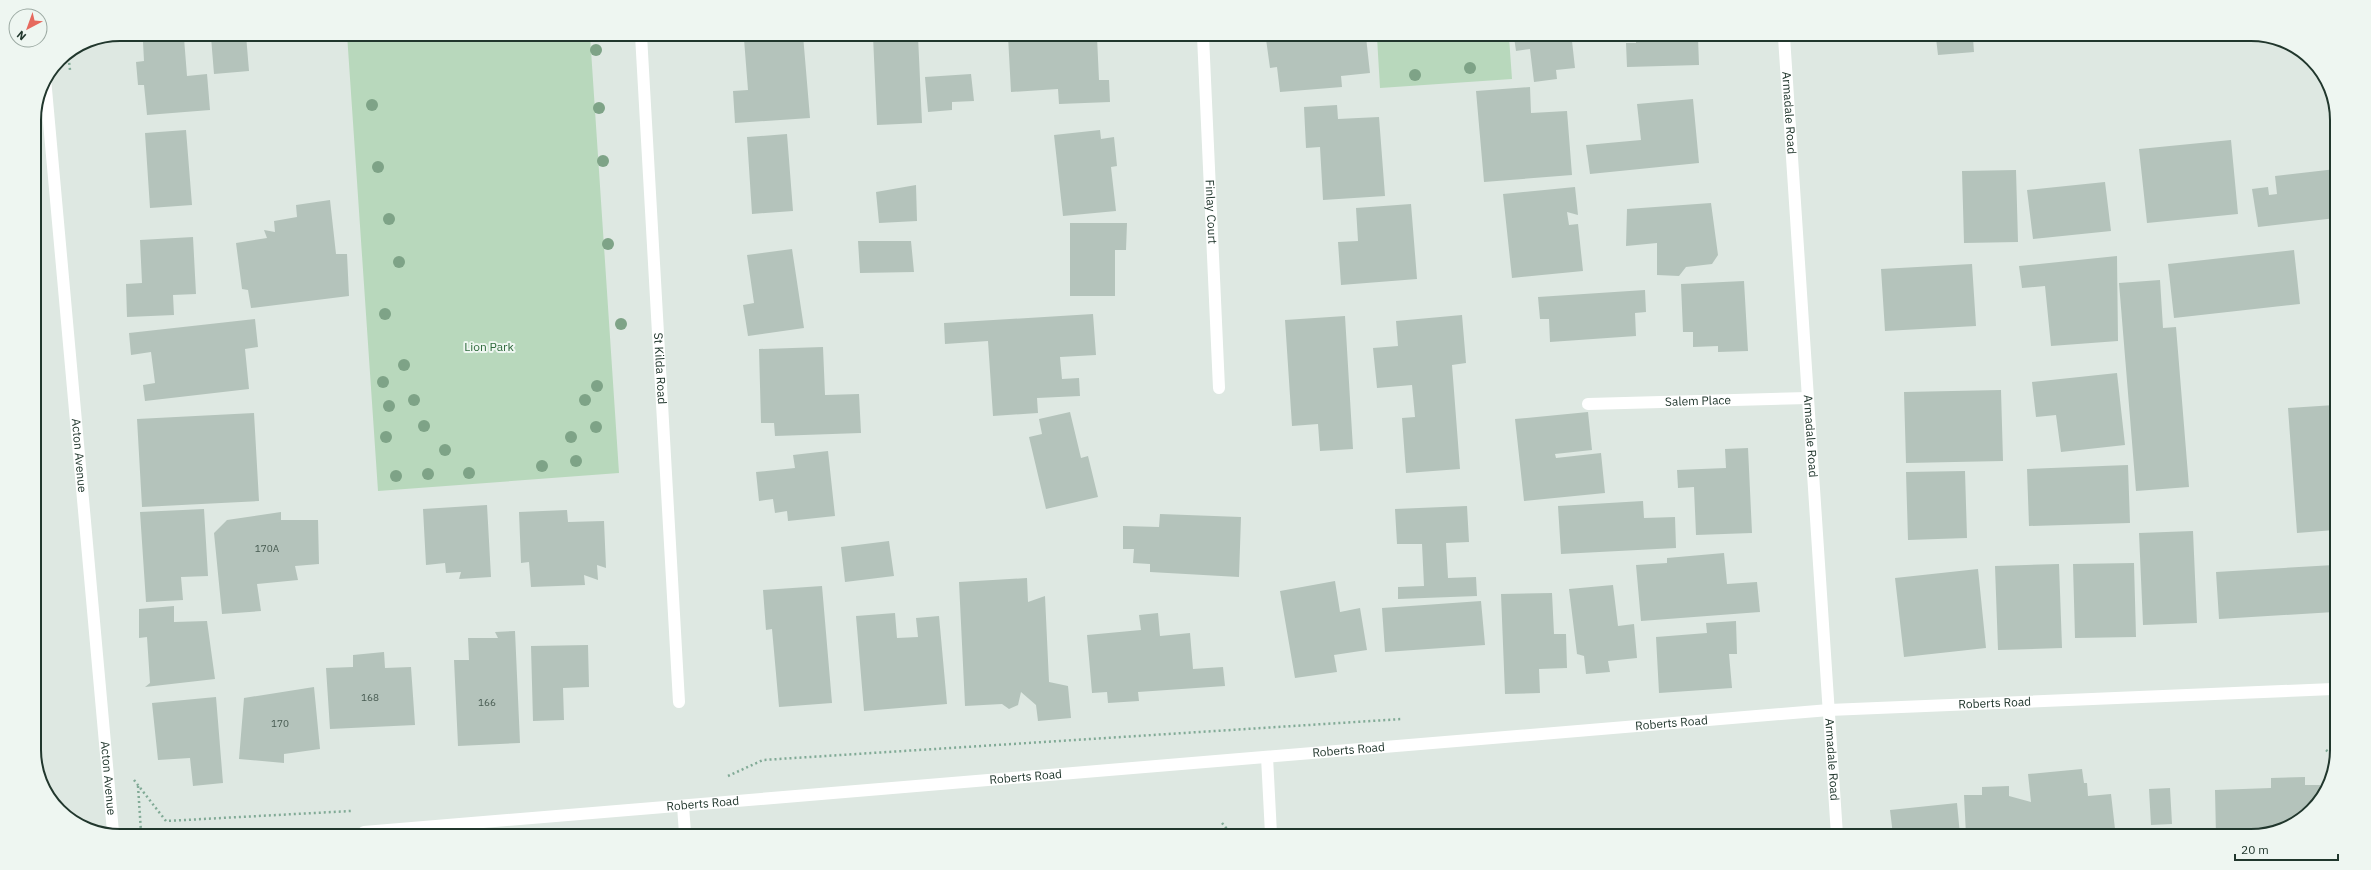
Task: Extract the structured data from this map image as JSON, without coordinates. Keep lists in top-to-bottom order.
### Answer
{
  "streets": {
    "street": [
      "Armadale Road",
      "Finlay Court",
      "St Kilda Road",
      "Salem Place",
      "Acton Avenue",
      "Roberts Road"
    ]
  },
  "crossings": [
    ["Armadale Road", "Salem Place"],
    ["Armadale Road", "Roberts Road"]
  ],
  "parks": ["Lion Park"],
  "house_numbers": [
    "170A",
    "168",
    "166",
    "170"
  ],
  "scale_bar": "20 m",
  "north": "bottom left"
}
